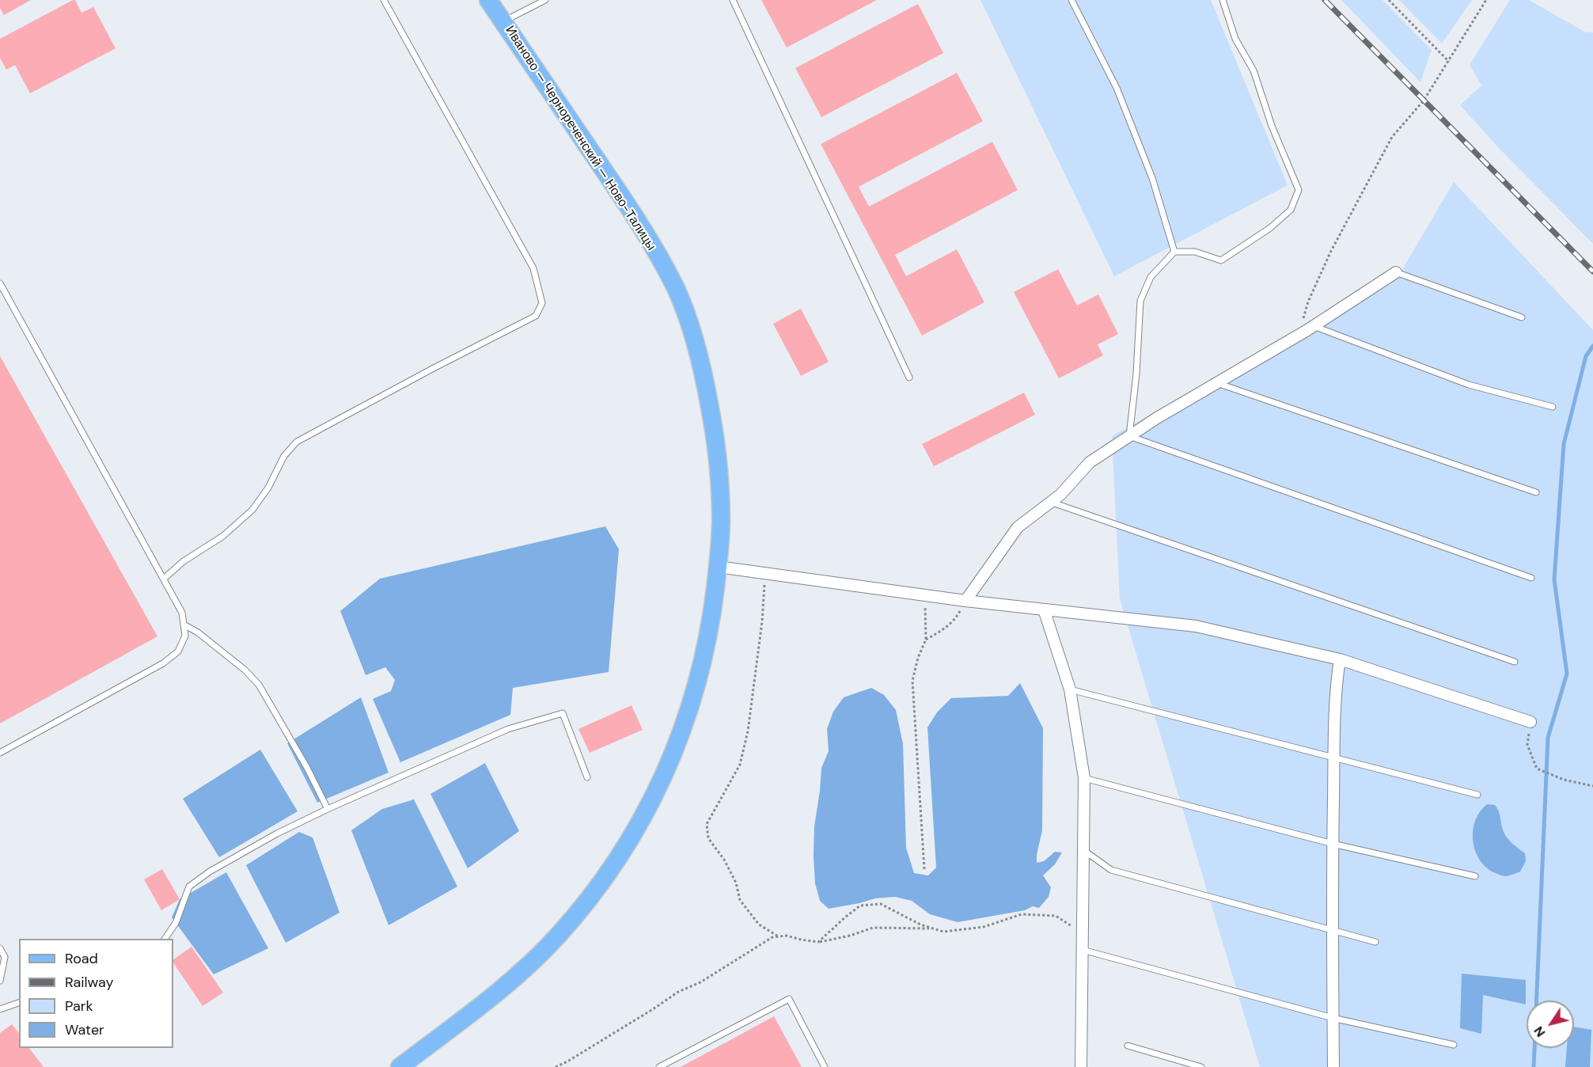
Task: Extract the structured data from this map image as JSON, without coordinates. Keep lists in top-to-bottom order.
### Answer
{
  "streets": {
    "main road": ["Иваново — Чернореченский — Ново-Талицы"]
  },
  "legend": [
    "Road",
    "Railway",
    "Park",
    "Water"
  ],
  "north": "bottom left"
}
